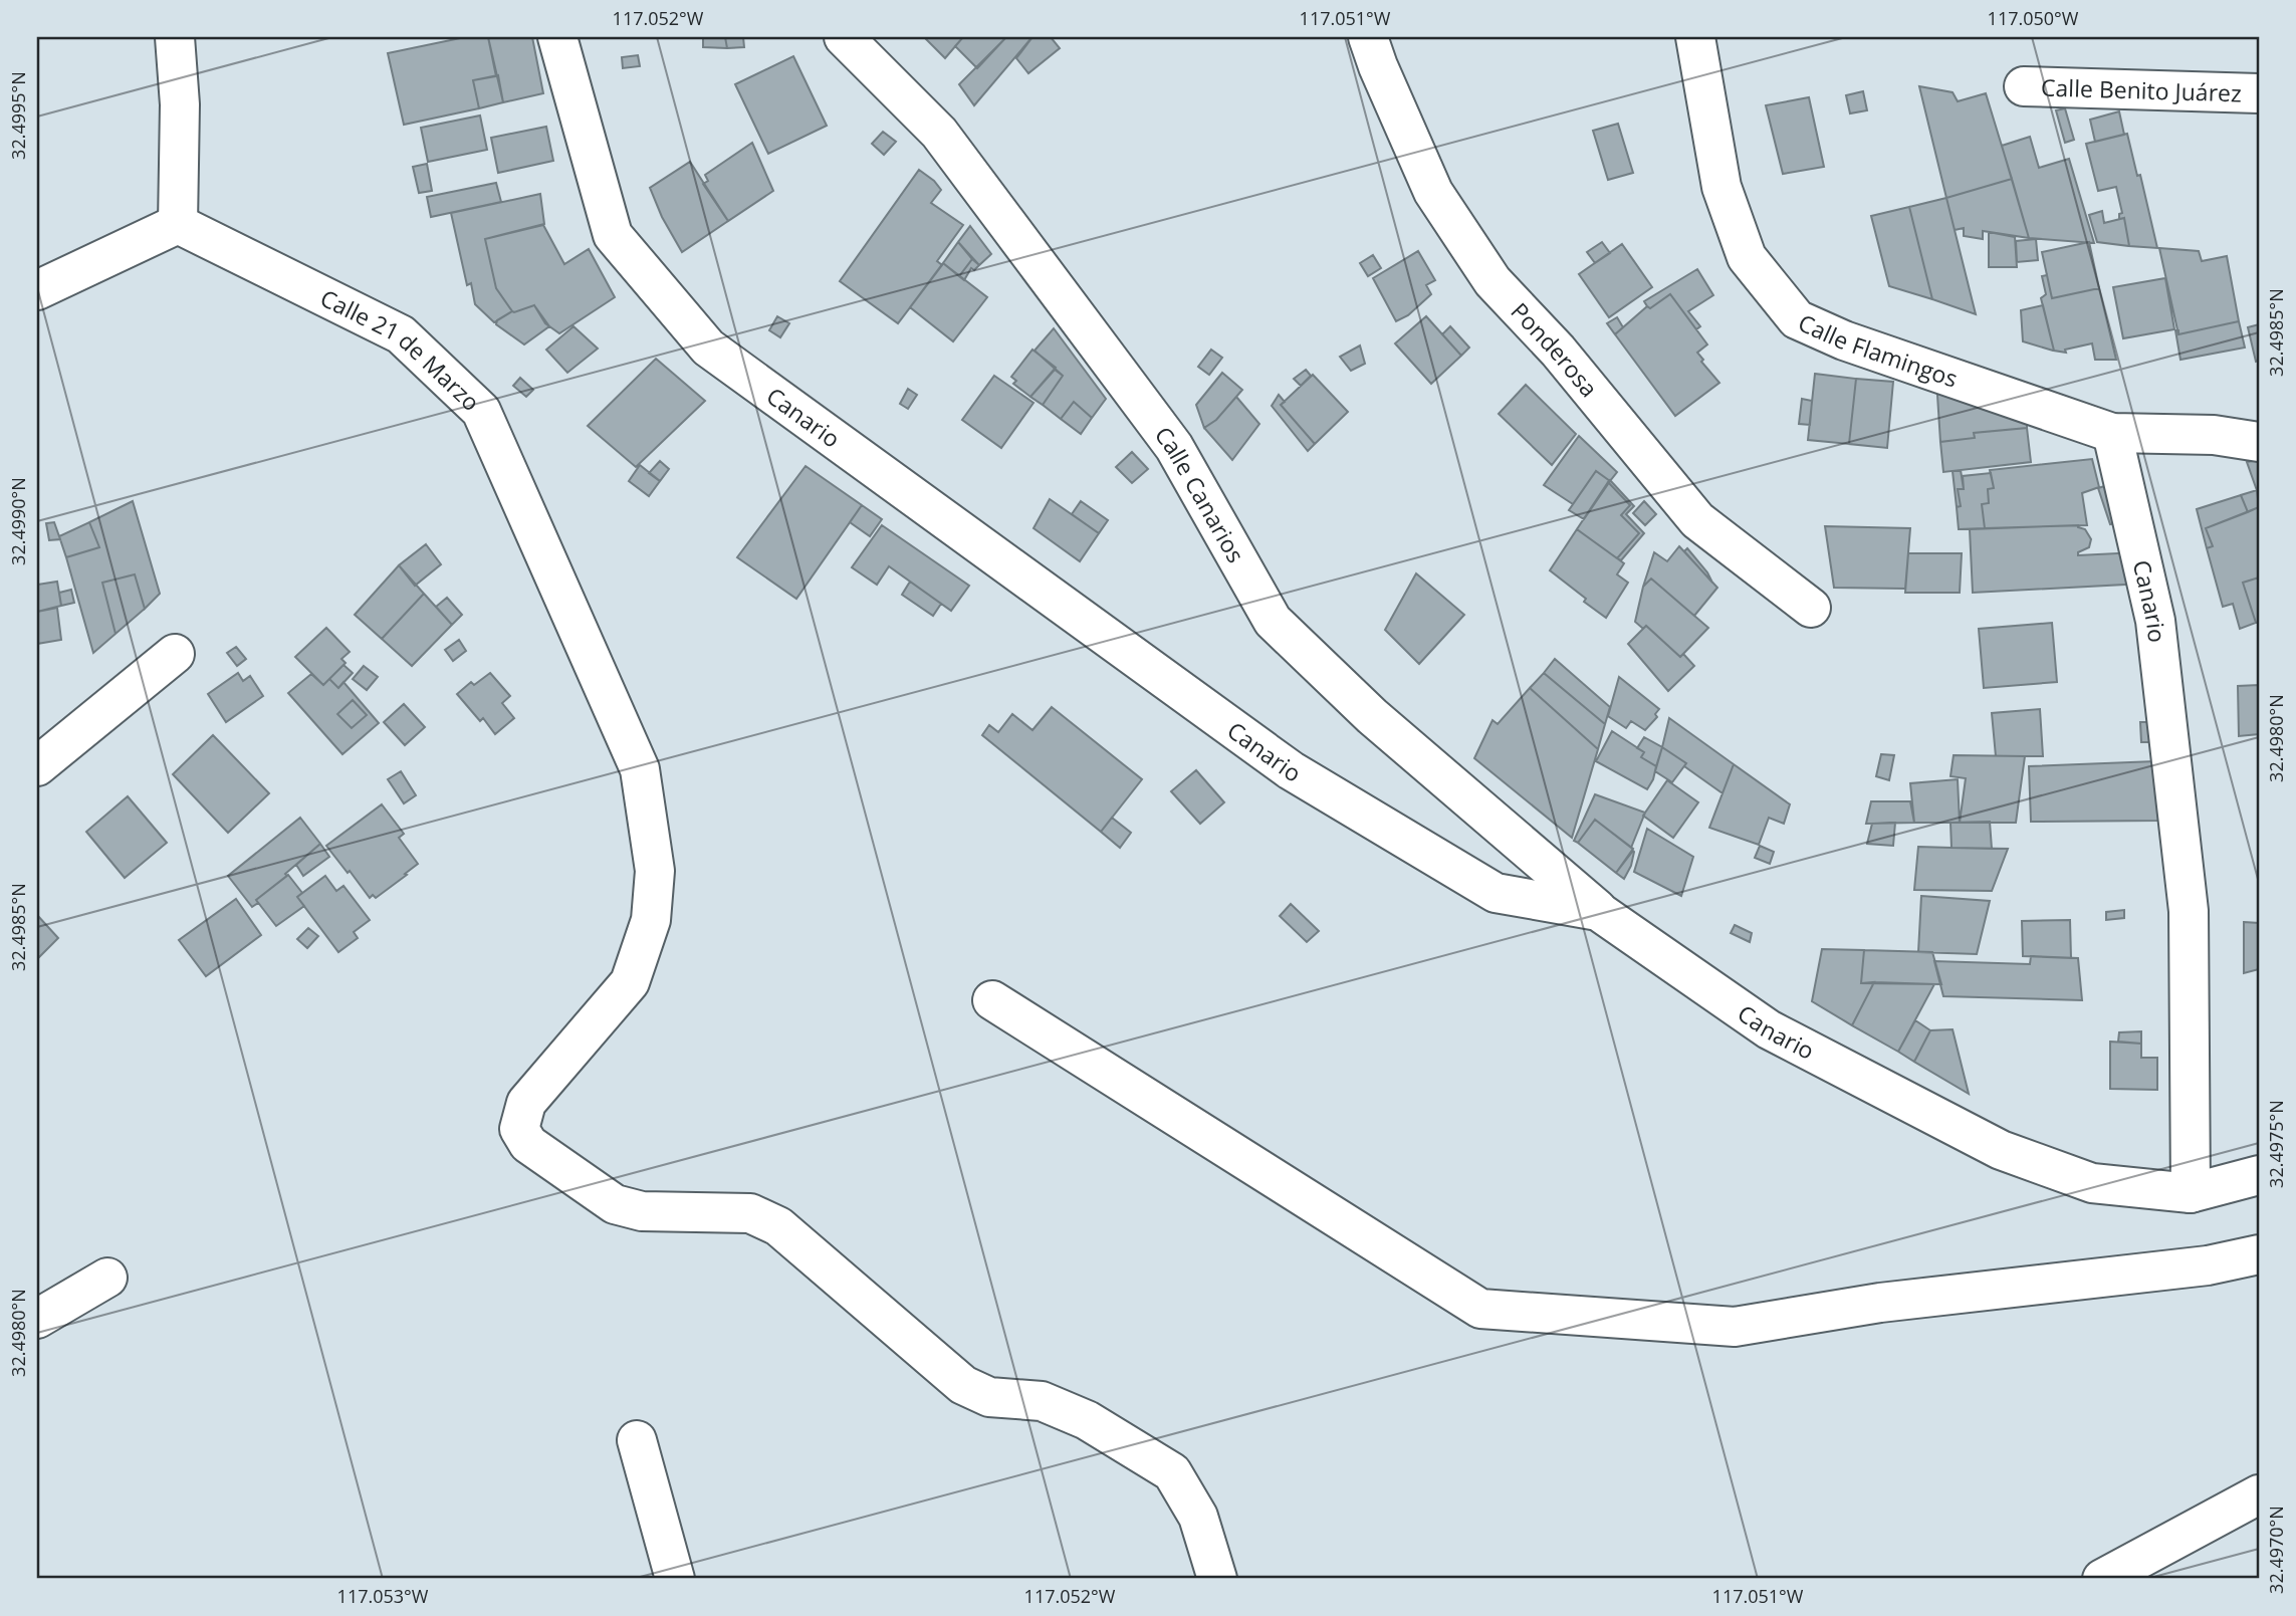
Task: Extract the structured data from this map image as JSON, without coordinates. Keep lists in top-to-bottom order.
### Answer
{
  "streets": {
    "street": [
      "Calle Benito Juárez",
      "Calle Flamingos",
      "Ponderosa",
      "Calle 21 de Marzo",
      "Canario",
      "Calle Canarios"
    ]
  },
  "crossings": [
    ["Calle Flamingos", "Canario"],
    ["Canario", "Calle Canarios"]
  ],
  "coordinates": [
    "117.052°W",
    "117.051°W",
    "117.050°W",
    "32.4995°N",
    "32.4985°N",
    "32.4990°N",
    "32.4980°N",
    "32.4975°N",
    "32.4970°N",
    "117.053°W"
  ]
}
